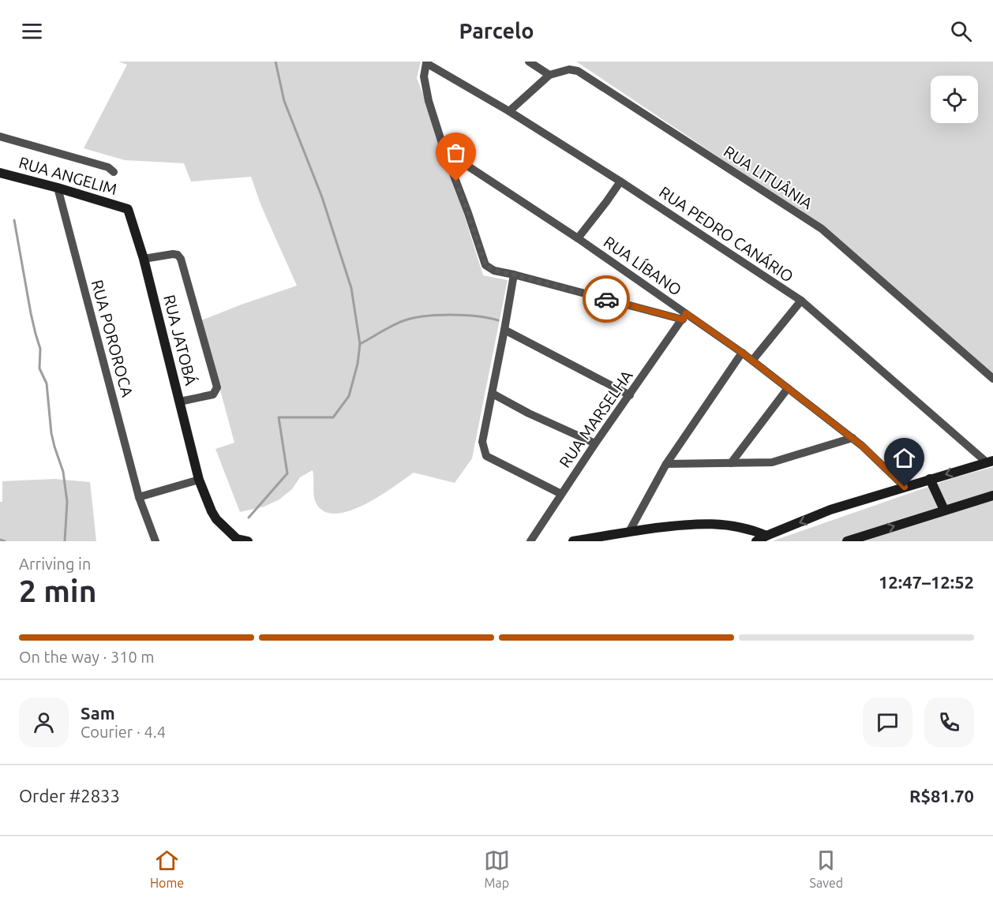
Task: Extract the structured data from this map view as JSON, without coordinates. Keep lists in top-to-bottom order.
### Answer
{
  "streets": {
    "street": [
      "RUA ANGELIM",
      "RUA LITUÂNIA",
      "RUA PEDRO CANÁRIO",
      "RUA LÍBANO",
      "RUA POROROCA",
      "RUA JATOBÁ",
      "RUA MARSELHA"
    ]
  },
  "crossings": [
    ["RUA ANGELIM", "RUA POROROCA"],
    ["RUA ANGELIM", "RUA JATOBÁ"],
    ["RUA LITUÂNIA", "RUA PEDRO CANÁRIO"],
    ["RUA PEDRO CANÁRIO", "RUA LÍBANO"],
    ["RUA LÍBANO", "RUA MARSELHA"]
  ],
  "page": {
    "header": "Parcelo",
    "heading": ["2 min", "Arriving in", "12:47–12:52"],
    "panel": [
      "Sam",
      "Courier · 4.4",
      "Order #2833",
      "R$81.70"
    ],
    "bar": "On the way · 310 m",
    "tabs": ["Home", "Map", "Saved"]
  }
}
